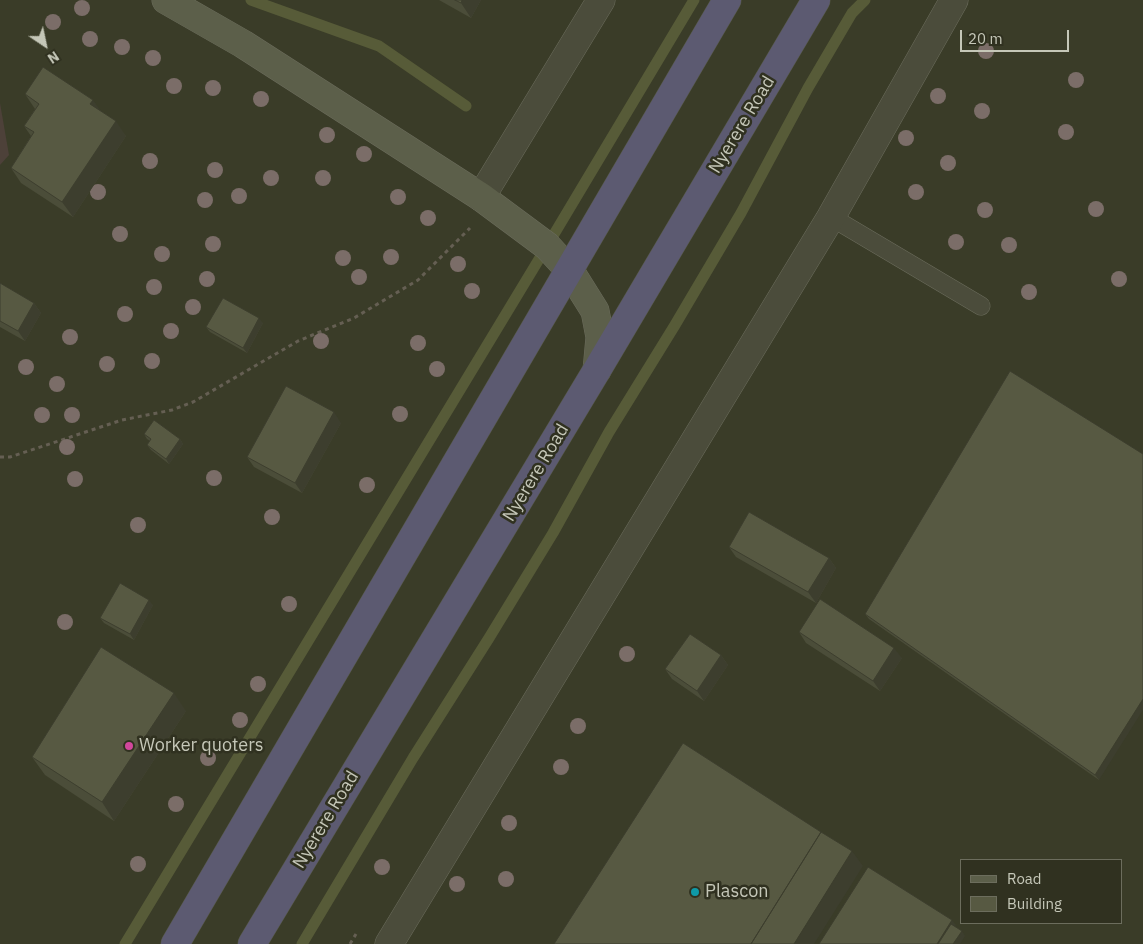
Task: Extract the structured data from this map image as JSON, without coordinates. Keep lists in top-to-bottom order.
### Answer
{
  "streets": {
    "highway": ["Nyerere Road"]
  },
  "places": ["Worker quoters", "Plascon"],
  "legend": ["Road", "Building"],
  "scale_bar": "20 m",
  "north": "bottom right"
}
